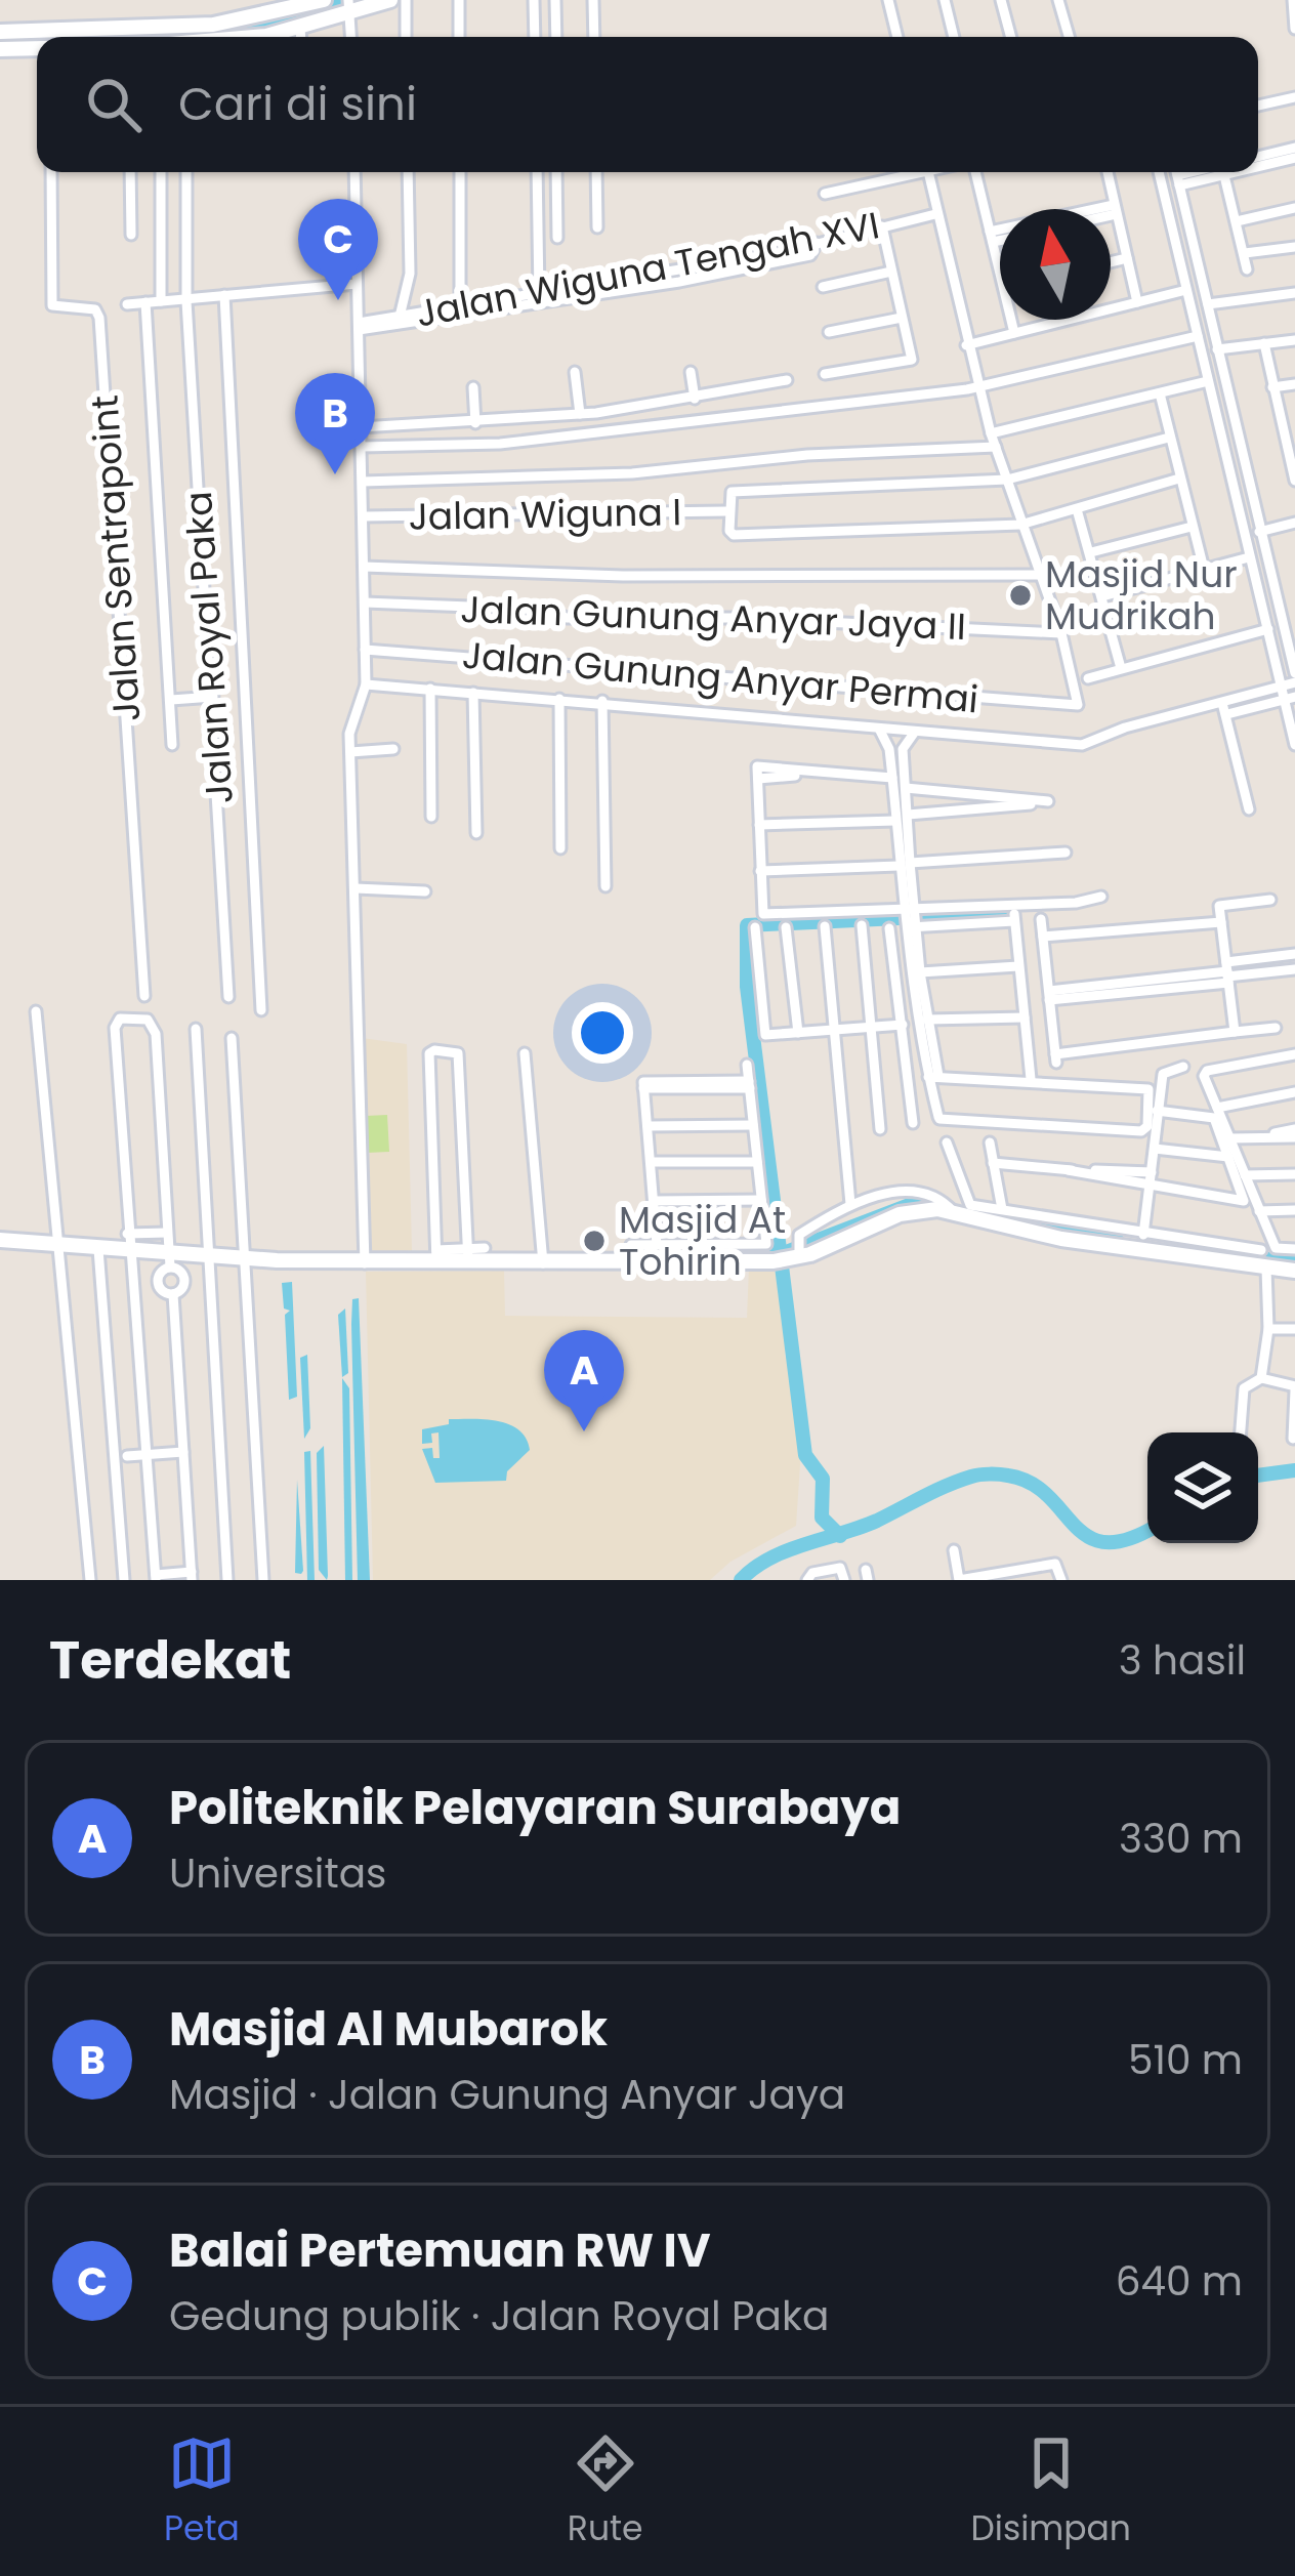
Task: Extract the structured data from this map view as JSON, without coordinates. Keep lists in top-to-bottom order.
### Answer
{
  "streets": {
    "street": [
      "Jalan Wiguna Tengah XVI",
      "Jalan Wiguna I",
      "Jalan Sentrapoint",
      "Jalan Gunung Anyar Jaya II",
      "Jalan Royal Paka",
      "Jalan Gunung Anyar Permai"
    ]
  },
  "crossings": [
    ["Jalan Gunung Anyar Jaya II", "Jalan Gunung Anyar Permai"]
  ],
  "places": ["Masjid Nur Mudrikah", "Masjid At Tohirin"],
  "north": "top",
  "page": {
    "search": "Cari di sini",
    "pins": ["C", "B", "A"],
    "heading": ["Terdekat", "3 hasil"],
    "list": [
      {
        "mark": "A",
        "name": "Politeknik Pelayaran Surabaya",
        "note": "Universitas",
        "value": "330 m"
      },
      {
        "mark": "B",
        "name": "Masjid Al Mubarok",
        "note": "Masjid · Jalan Gunung Anyar Jaya",
        "value": "510 m"
      },
      {
        "mark": "C",
        "name": "Balai Pertemuan RW IV",
        "note": "Gedung publik · Jalan Royal Paka",
        "value": "640 m"
      }
    ],
    "nav": ["Peta", "Rute", "Disimpan"]
  }
}
